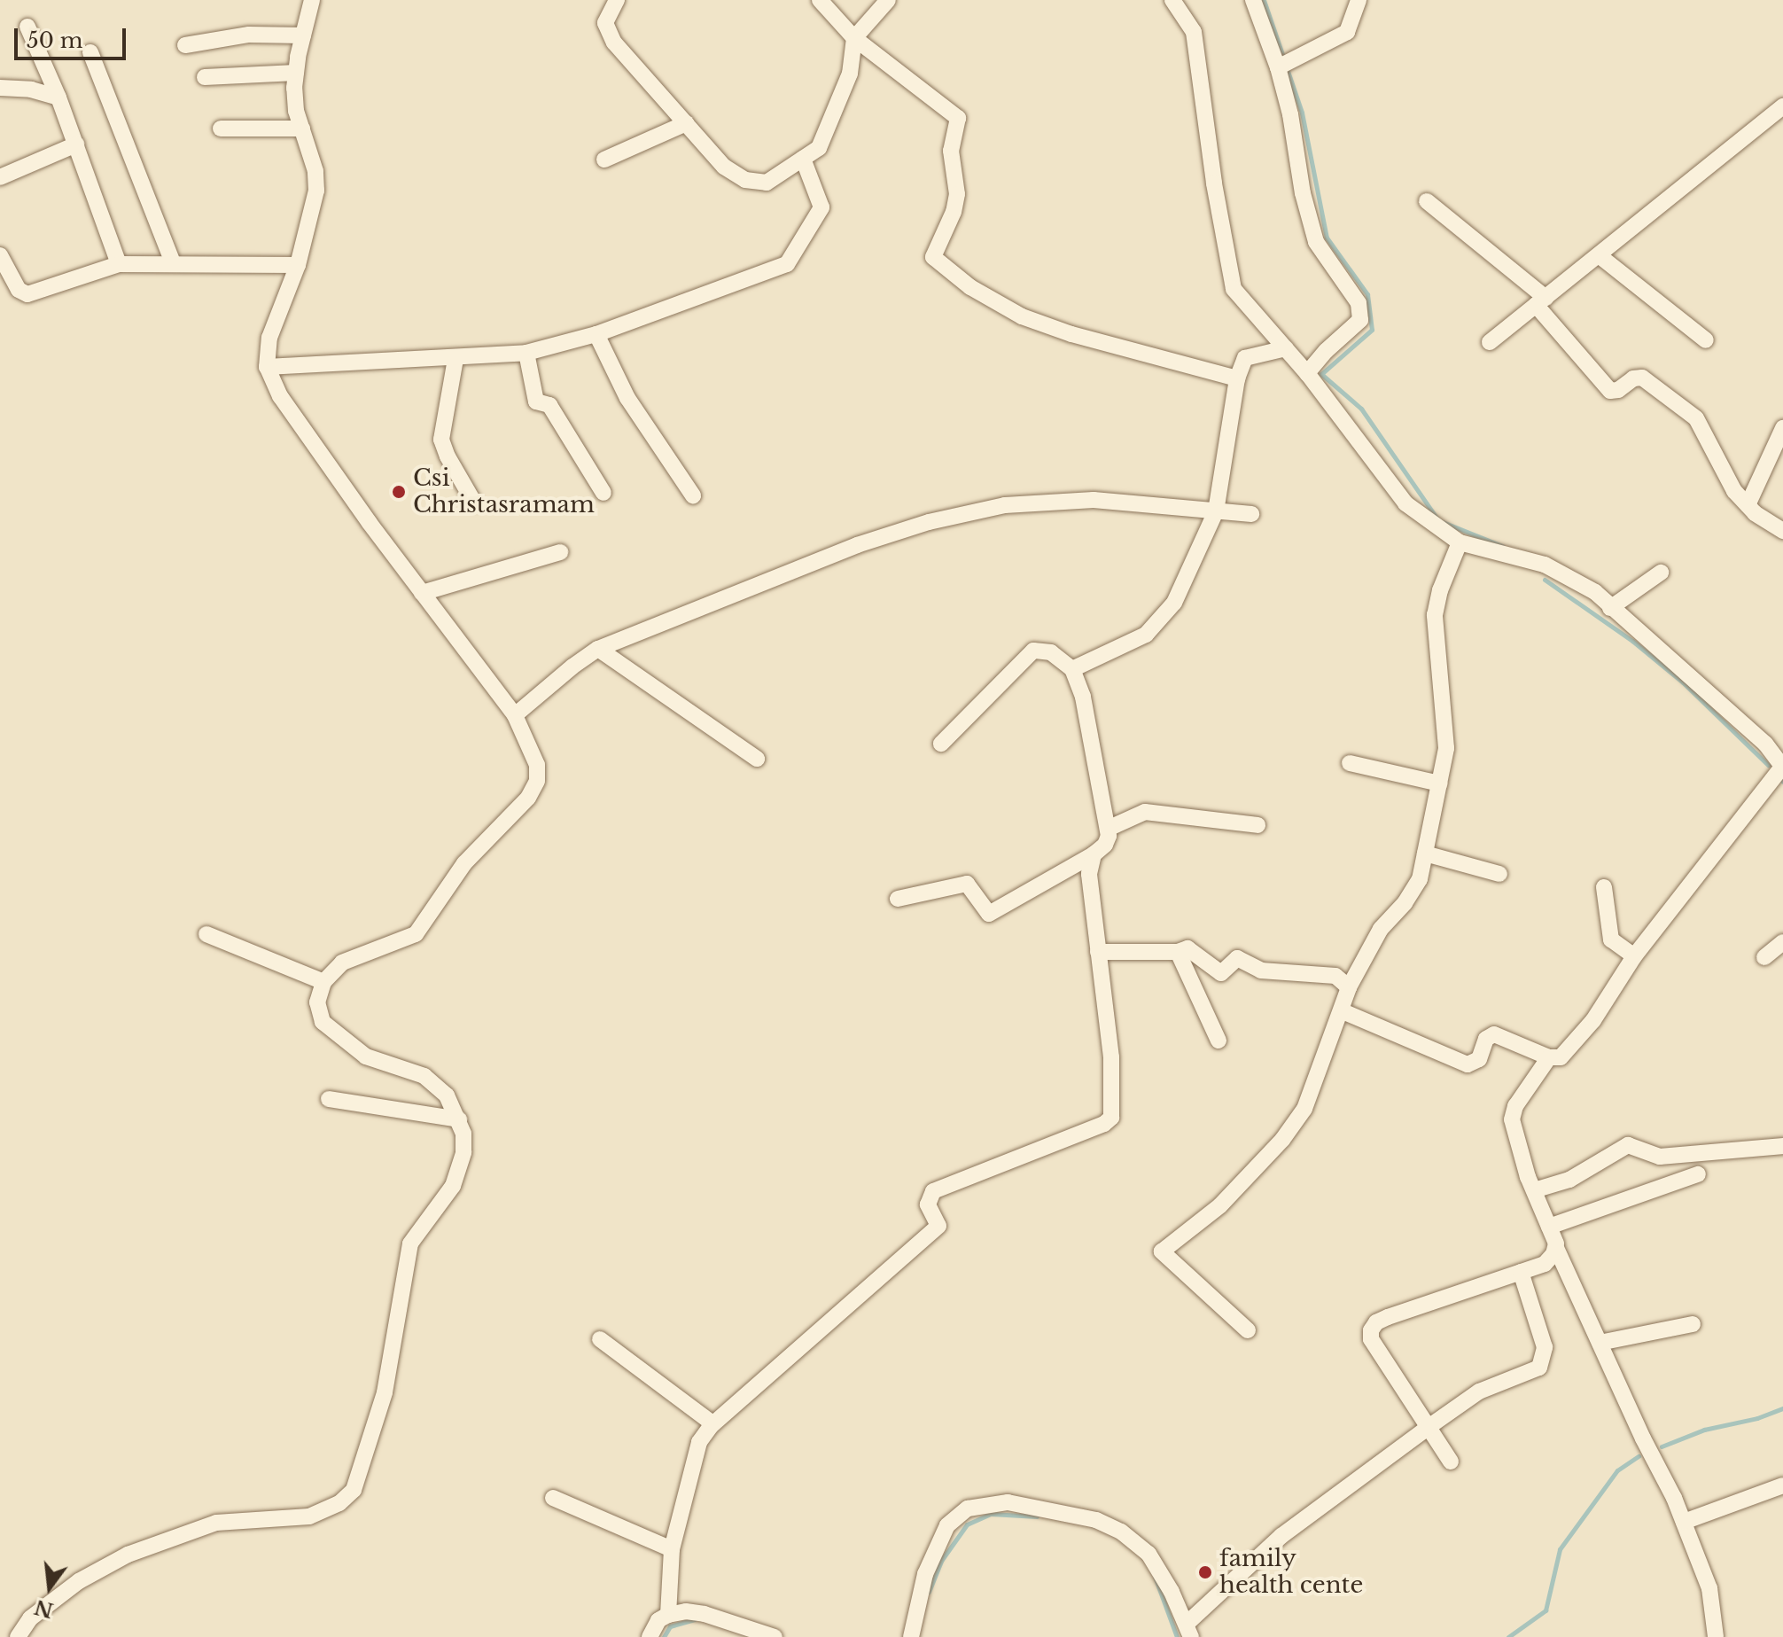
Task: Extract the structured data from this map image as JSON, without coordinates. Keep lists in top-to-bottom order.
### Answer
{
  "places": ["Csi Christasramam", "family health cente"],
  "scale_bar": "50 m",
  "north": "bottom"
}
